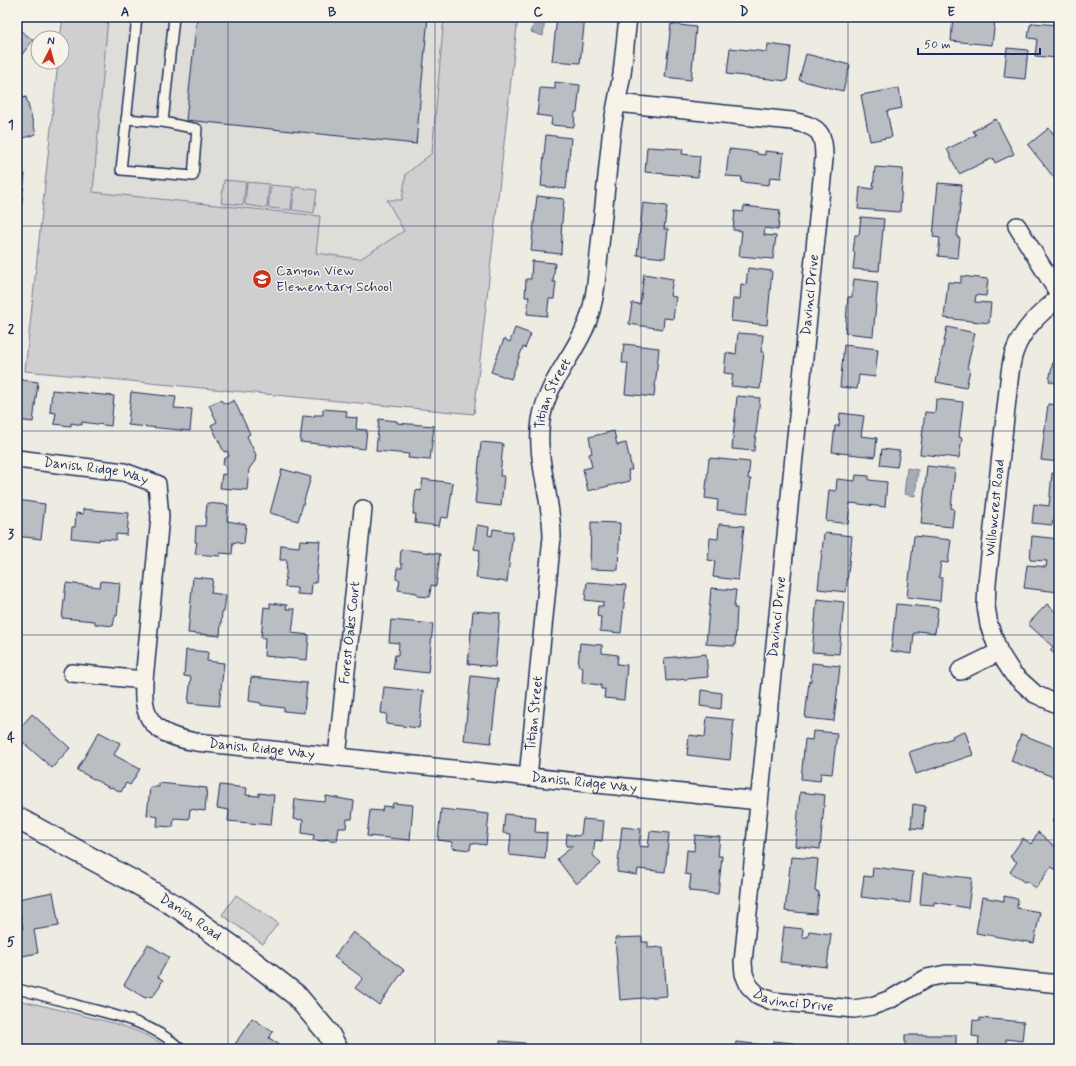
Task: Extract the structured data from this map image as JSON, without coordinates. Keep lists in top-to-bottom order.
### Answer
{
  "streets": {
    "street": [
      "Davinci Drive",
      "Titian Street",
      "Danish Ridge Way",
      "Willowcrest Road",
      "Forest Oaks Court",
      "Danish Road"
    ]
  },
  "crossings": [
    ["Davinci Drive", "Titian Street"],
    ["Davinci Drive", "Danish Ridge Way"],
    ["Titian Street", "Danish Ridge Way"],
    ["Danish Ridge Way", "Forest Oaks Court"]
  ],
  "places": {
    "school or university": ["Canyon View Elementary School"]
  },
  "scale_bar": "50 m",
  "north": "top",
  "grid": {
    "columns": [
      "A",
      "B",
      "C",
      "D",
      "E"
    ],
    "rows": [
      "1",
      "2",
      "3",
      "4",
      "5"
    ]
  }
}
